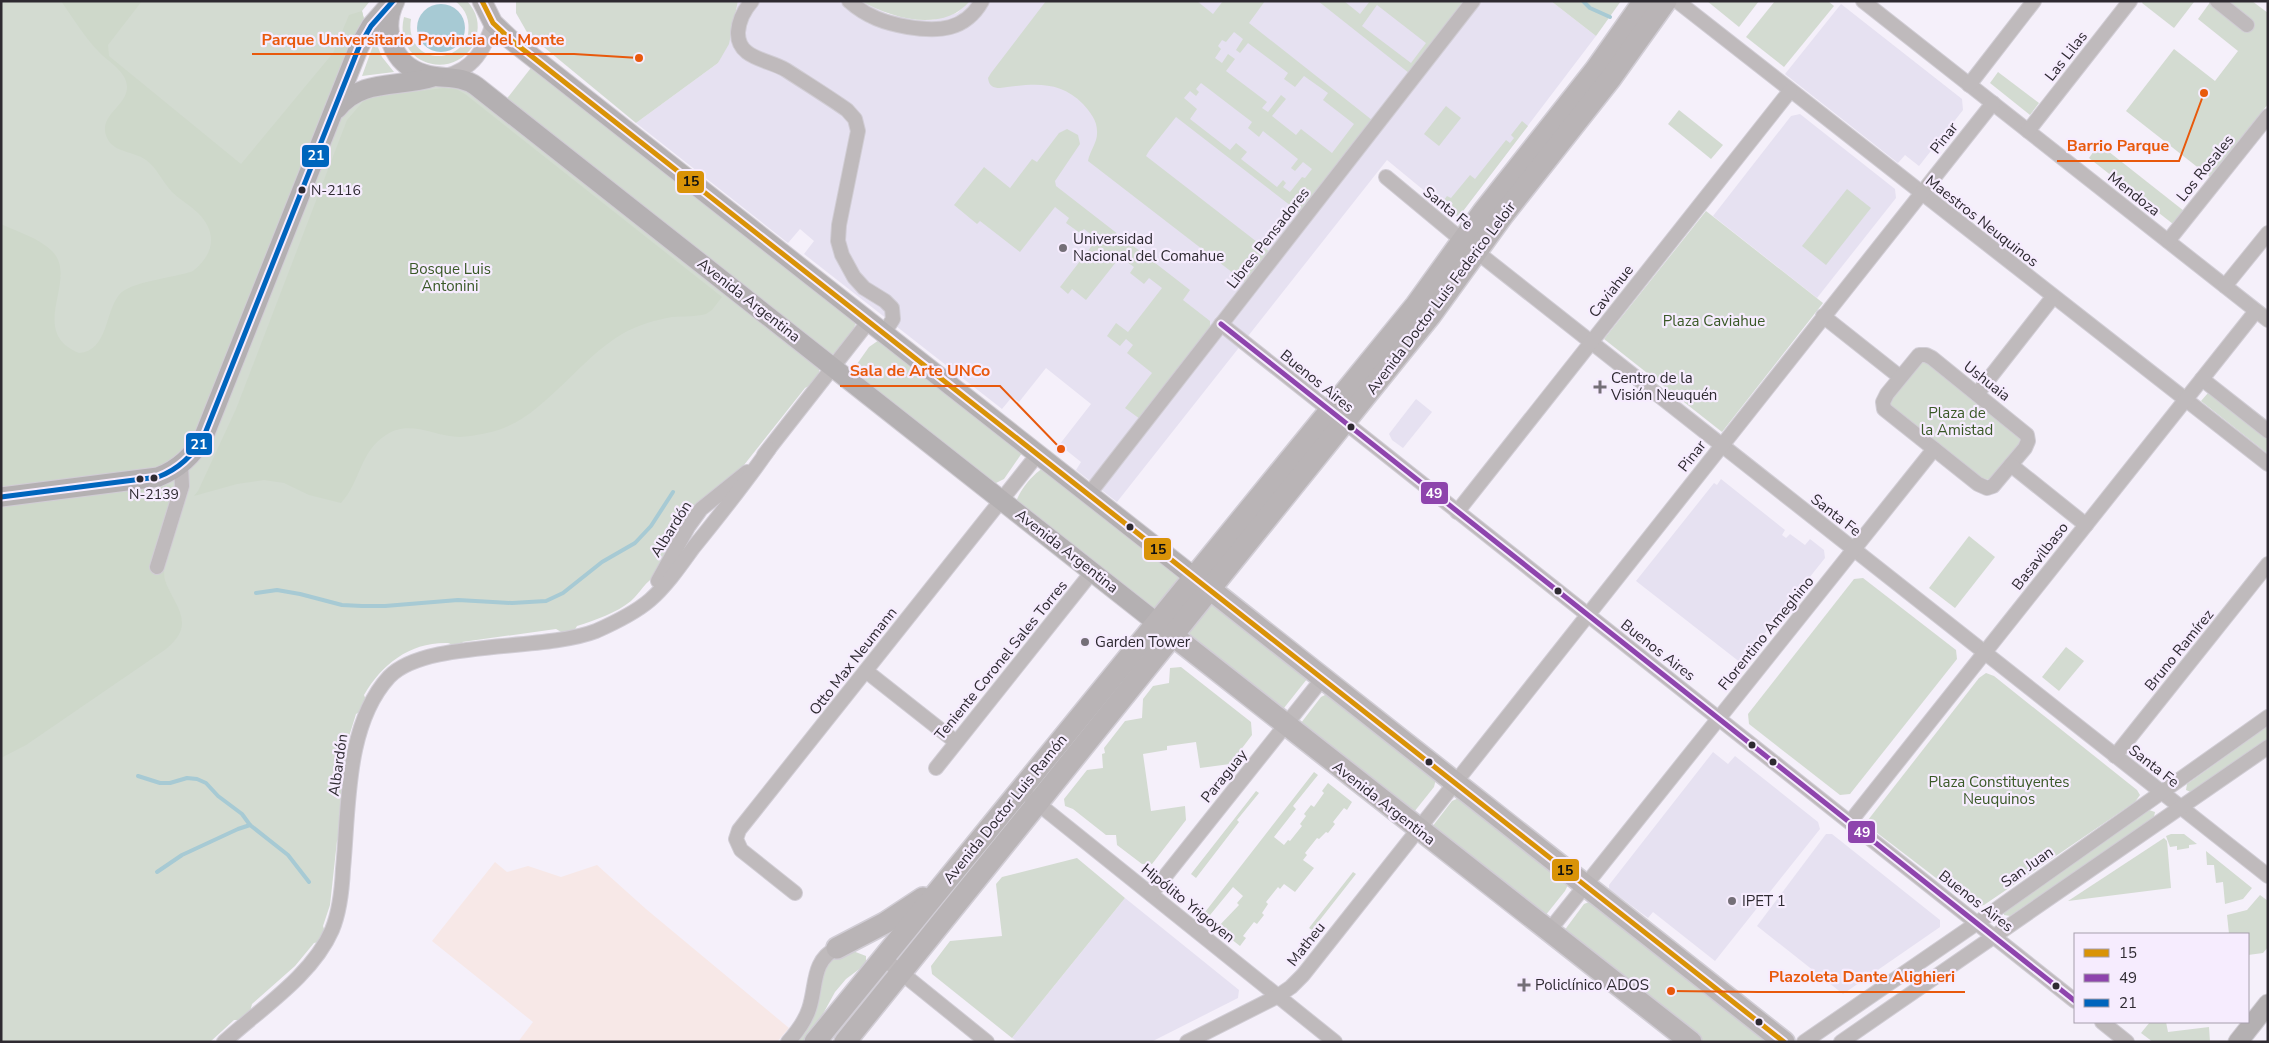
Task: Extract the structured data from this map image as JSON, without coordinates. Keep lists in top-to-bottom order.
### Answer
{
  "streets": {
    "main road": ["Avenida Doctor Luis Federico Leloir", "Avenida Argentina", "Avenida Doctor Luis Ramón"],
    "street": [
      "Las Lilas",
      "Pinar",
      "Los Rosales",
      "Mendoza",
      "Santa Fe",
      "Maestros Neuquinos",
      "Libres Pensadores",
      "Caviahue",
      "Buenos Aires",
      "Ushuaia",
      "Albardón",
      "Basavilbaso",
      "Florentino Ameghino",
      "Bruno Ramírez",
      "Teniente Coronel Sales Torres",
      "Otto Max Neumann",
      "Paraguay",
      "San Juan",
      "Hipólito Yrigoyen",
      "Matheu"
    ]
  },
  "crossings": [
    ["Las Lilas", "Mendoza"],
    ["Pinar", "Mendoza"],
    ["Pinar", "Santa Fe"],
    ["Pinar", "Maestros Neuquinos"],
    ["Pinar", "Avenida Argentina"],
    ["Pinar", "Buenos Aires"],
    ["Pinar", "Matheu"],
    ["Los Rosales", "Mendoza"],
    ["Mendoza", "Basavilbaso"],
    ["Santa Fe", "Caviahue"],
    ["Santa Fe", "Avenida Doctor Luis Federico Leloir"],
    ["Santa Fe", "Basavilbaso"],
    ["Santa Fe", "Florentino Ameghino"],
    ["Santa Fe", "Bruno Ramírez"],
    ["Santa Fe", "San Juan"],
    ["Maestros Neuquinos", "Caviahue"],
    ["Maestros Neuquinos", "Basavilbaso"],
    ["Libres Pensadores", "Buenos Aires"],
    ["Caviahue", "Buenos Aires"],
    ["Avenida Doctor Luis Federico Leloir", "Buenos Aires"],
    ["Avenida Doctor Luis Federico Leloir", "Avenida Doctor Luis Ramón"],
    ["Avenida Argentina", "Albardón"],
    ["Avenida Argentina", "Florentino Ameghino"],
    ["Avenida Argentina", "Teniente Coronel Sales Torres"],
    ["Avenida Argentina", "Otto Max Neumann"],
    ["Avenida Argentina", "Paraguay"],
    ["Avenida Argentina", "Avenida Doctor Luis Ramón"],
    ["Avenida Argentina", "Matheu"],
    ["Buenos Aires", "Basavilbaso"],
    ["Buenos Aires", "Florentino Ameghino"],
    ["Buenos Aires", "San Juan"],
    ["Ushuaia", "Florentino Ameghino"],
    ["Paraguay", "Hipólito Yrigoyen"],
    ["Avenida Doctor Luis Ramón", "Hipólito Yrigoyen"],
    ["Hipólito Yrigoyen", "Matheu"]
  ],
  "parks": [
    "Bosque Luis Antonini",
    "Plaza Caviahue",
    "Plaza de la Amistad",
    "Plaza Constituyentes Neuquinos"
  ],
  "places": {
    "other": [
      "Parque Universitario Provincia del Monte",
      "Barrio Parque",
      "N-2116",
      "Universidad Nacional del Comahue",
      "Sala de Arte UNCo",
      "N-2139",
      "Garden Tower",
      "IPET 1",
      "Plazoleta Dante Alighieri"
    ],
    "health": ["Centro de la Visión Neuquén", "Policlínico ADOS"]
  },
  "lines": ["transit line 15", "transit line 21", "transit line 49"],
  "legend": ["15", "49", "21"]
}
